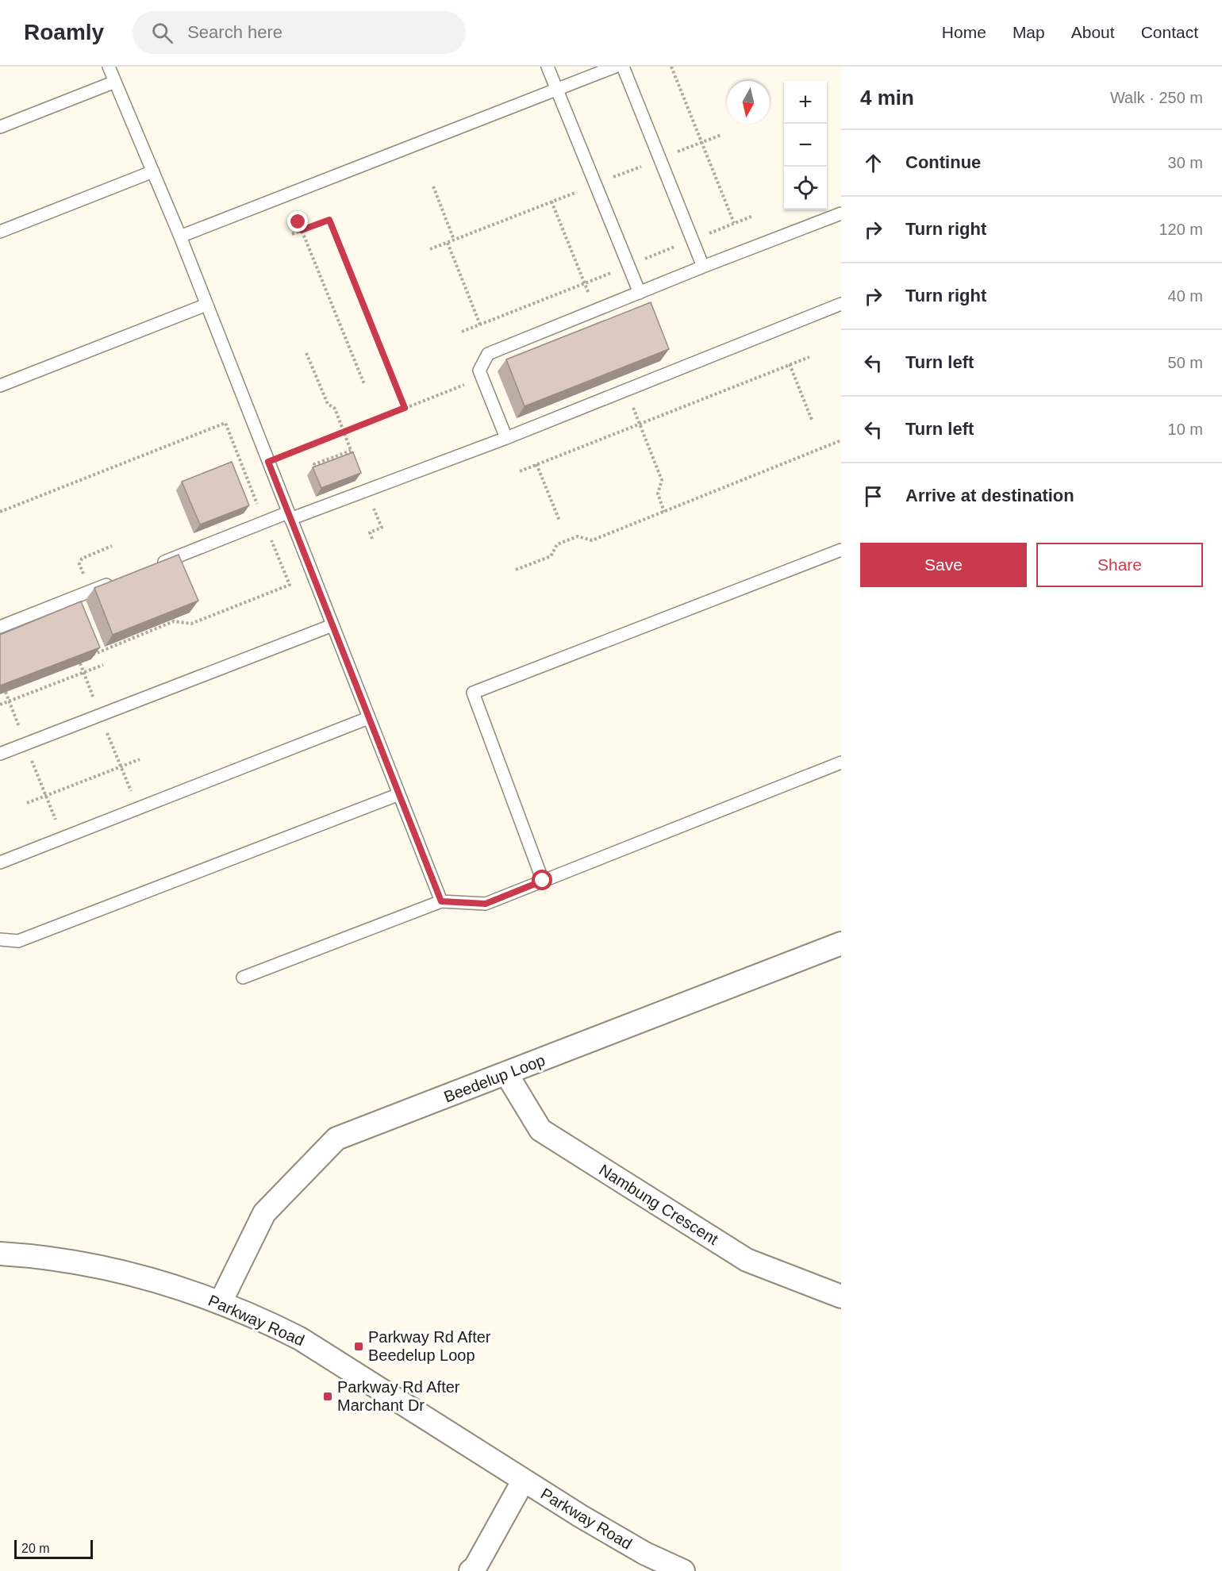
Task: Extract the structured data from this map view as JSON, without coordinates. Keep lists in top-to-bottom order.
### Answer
{
  "streets": {
    "street": ["Beedelup Loop", "Nambung Crescent", "Parkway Road"]
  },
  "crossings": [
    ["Beedelup Loop", "Nambung Crescent"],
    ["Beedelup Loop", "Parkway Road"]
  ],
  "places": {
    "transit": ["Parkway Rd After Beedelup Loop", "Parkway Rd After Marchant Dr"]
  },
  "scale_bar": "20 m",
  "north": "bottom",
  "page": {
    "header": "Roamly",
    "search": "Search here",
    "nav": [
      "Home",
      "Map",
      "About",
      "Contact"
    ],
    "heading": ["4 min", "Walk · 250 m"],
    "map_buttons": ["+", "−"],
    "list": [
      ["Continue", "30 m"],
      ["Turn right", "120 m"],
      ["Turn right", "40 m"],
      ["Turn left", "50 m"],
      ["Turn left", "10 m"],
      "Arrive at destination"
    ],
    "buttons": ["Save", "Share"],
    "scale": "20 m"
  }
}
